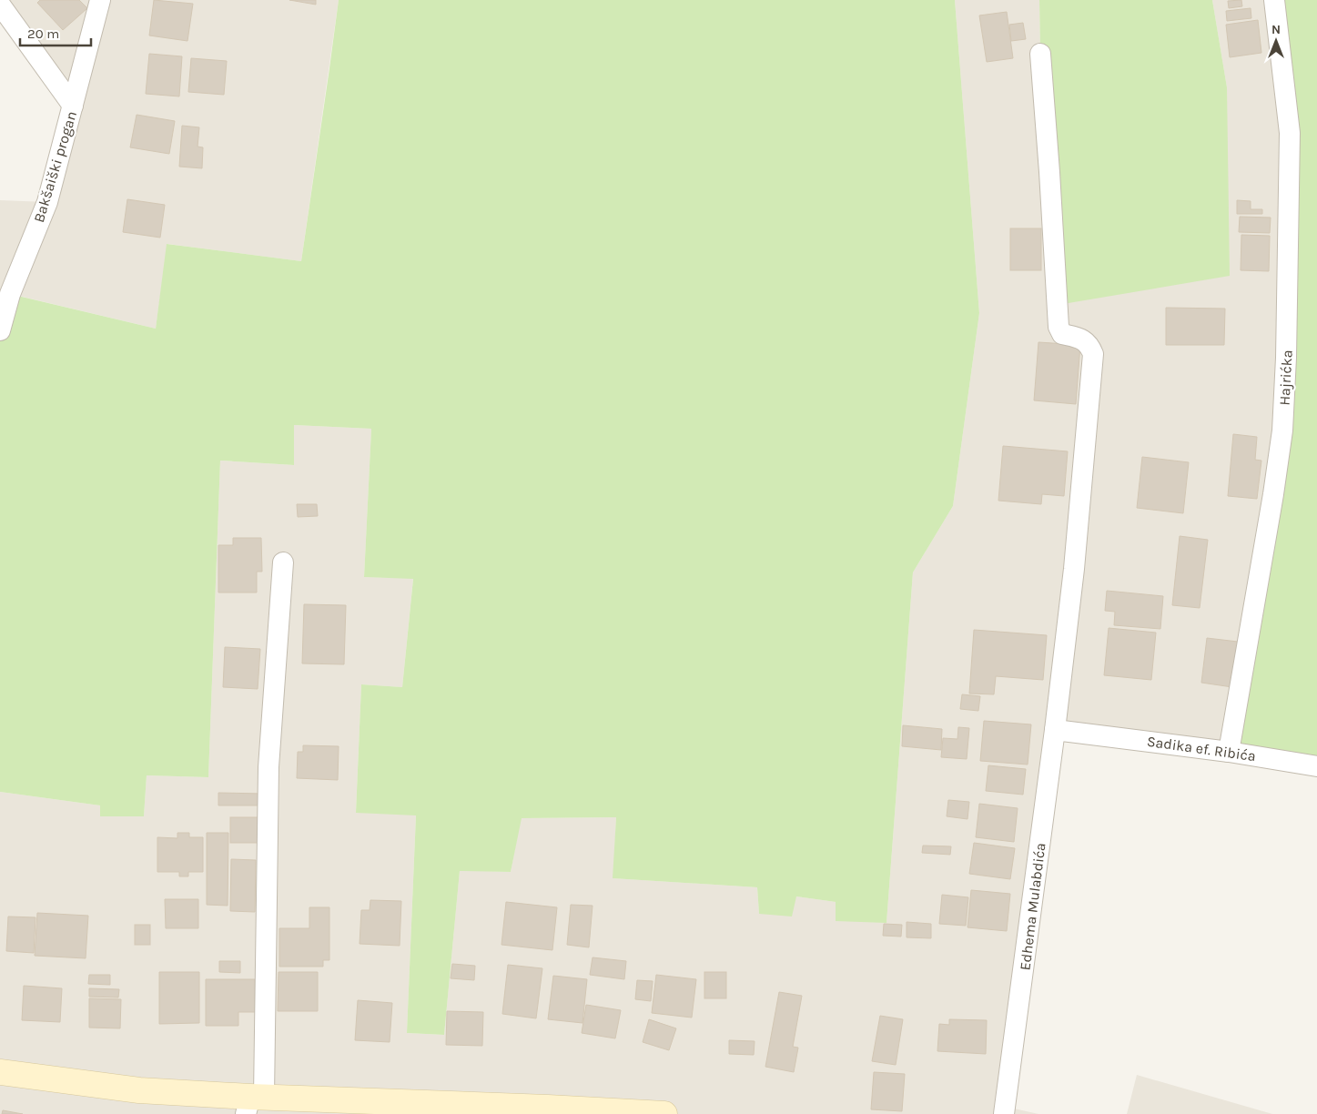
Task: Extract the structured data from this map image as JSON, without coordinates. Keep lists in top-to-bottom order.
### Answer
{
  "streets": {
    "street": [
      "Bakšaiški progan",
      "Hajrićka",
      "Sadika ef. Ribića",
      "Edhema Mulabdića"
    ]
  },
  "crossings": [
    ["Hajrićka", "Sadika ef. Ribića"],
    ["Sadika ef. Ribića", "Edhema Mulabdića"]
  ],
  "scale_bar": "20 m",
  "north": "top"
}
